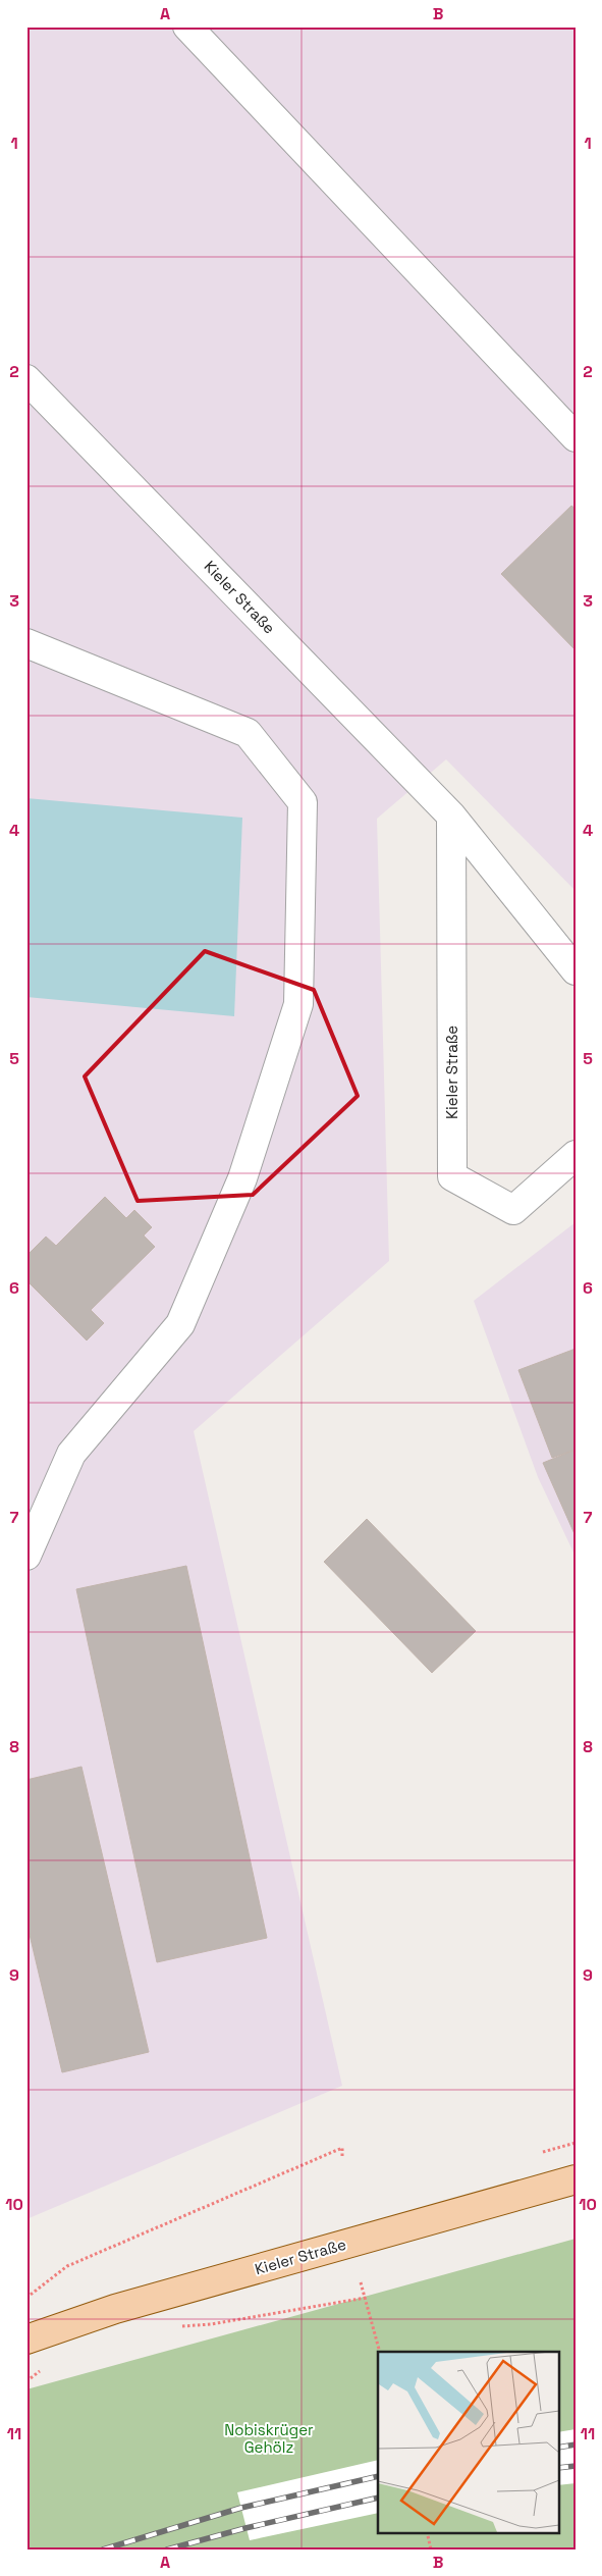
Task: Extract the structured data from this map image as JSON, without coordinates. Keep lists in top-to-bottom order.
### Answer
{
  "streets": {
    "main road": ["Kieler Straße"]
  },
  "parks": ["Nobiskrüger Gehölz"],
  "grid": {
    "columns": ["A", "B"],
    "rows": [
      "1",
      "2",
      "3",
      "4",
      "5",
      "6",
      "7",
      "8",
      "9",
      "10",
      "11"
    ]
  }
}
